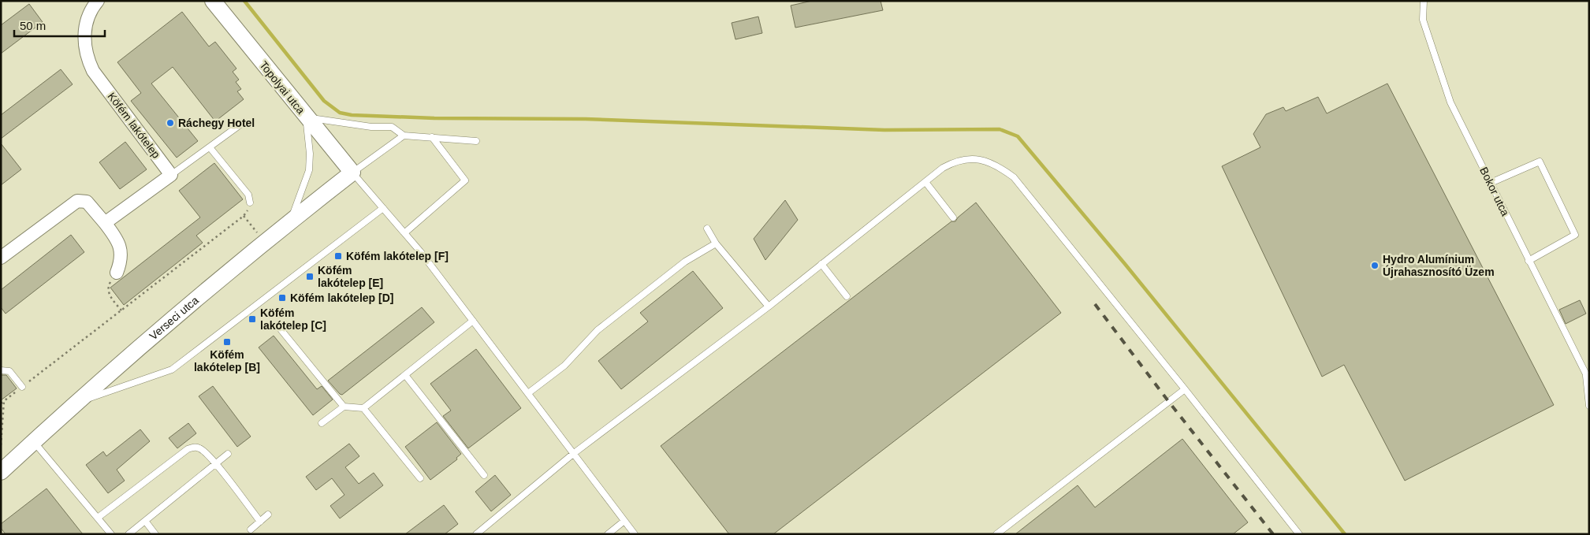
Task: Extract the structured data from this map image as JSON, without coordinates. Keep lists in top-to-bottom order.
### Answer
{
  "streets": {
    "street": ["Topolyai utca", "Köfém lakótelep", "Verseci utca"],
    "lane": ["Bokor utca"]
  },
  "crossings": [
    ["Topolyai utca", "Verseci utca"]
  ],
  "places": {
    "other": ["Ráchegy Hotel", "Hydro Alumínium Újrahasznosító Üzem"],
    "transit": [
      "Köfém lakótelep [F]",
      "Köfém lakótelep [E]",
      "Köfém lakótelep [D]",
      "Köfém lakótelep [C]",
      "Köfém lakótelep [B]"
    ]
  },
  "scale_bar": "50 m"
}
